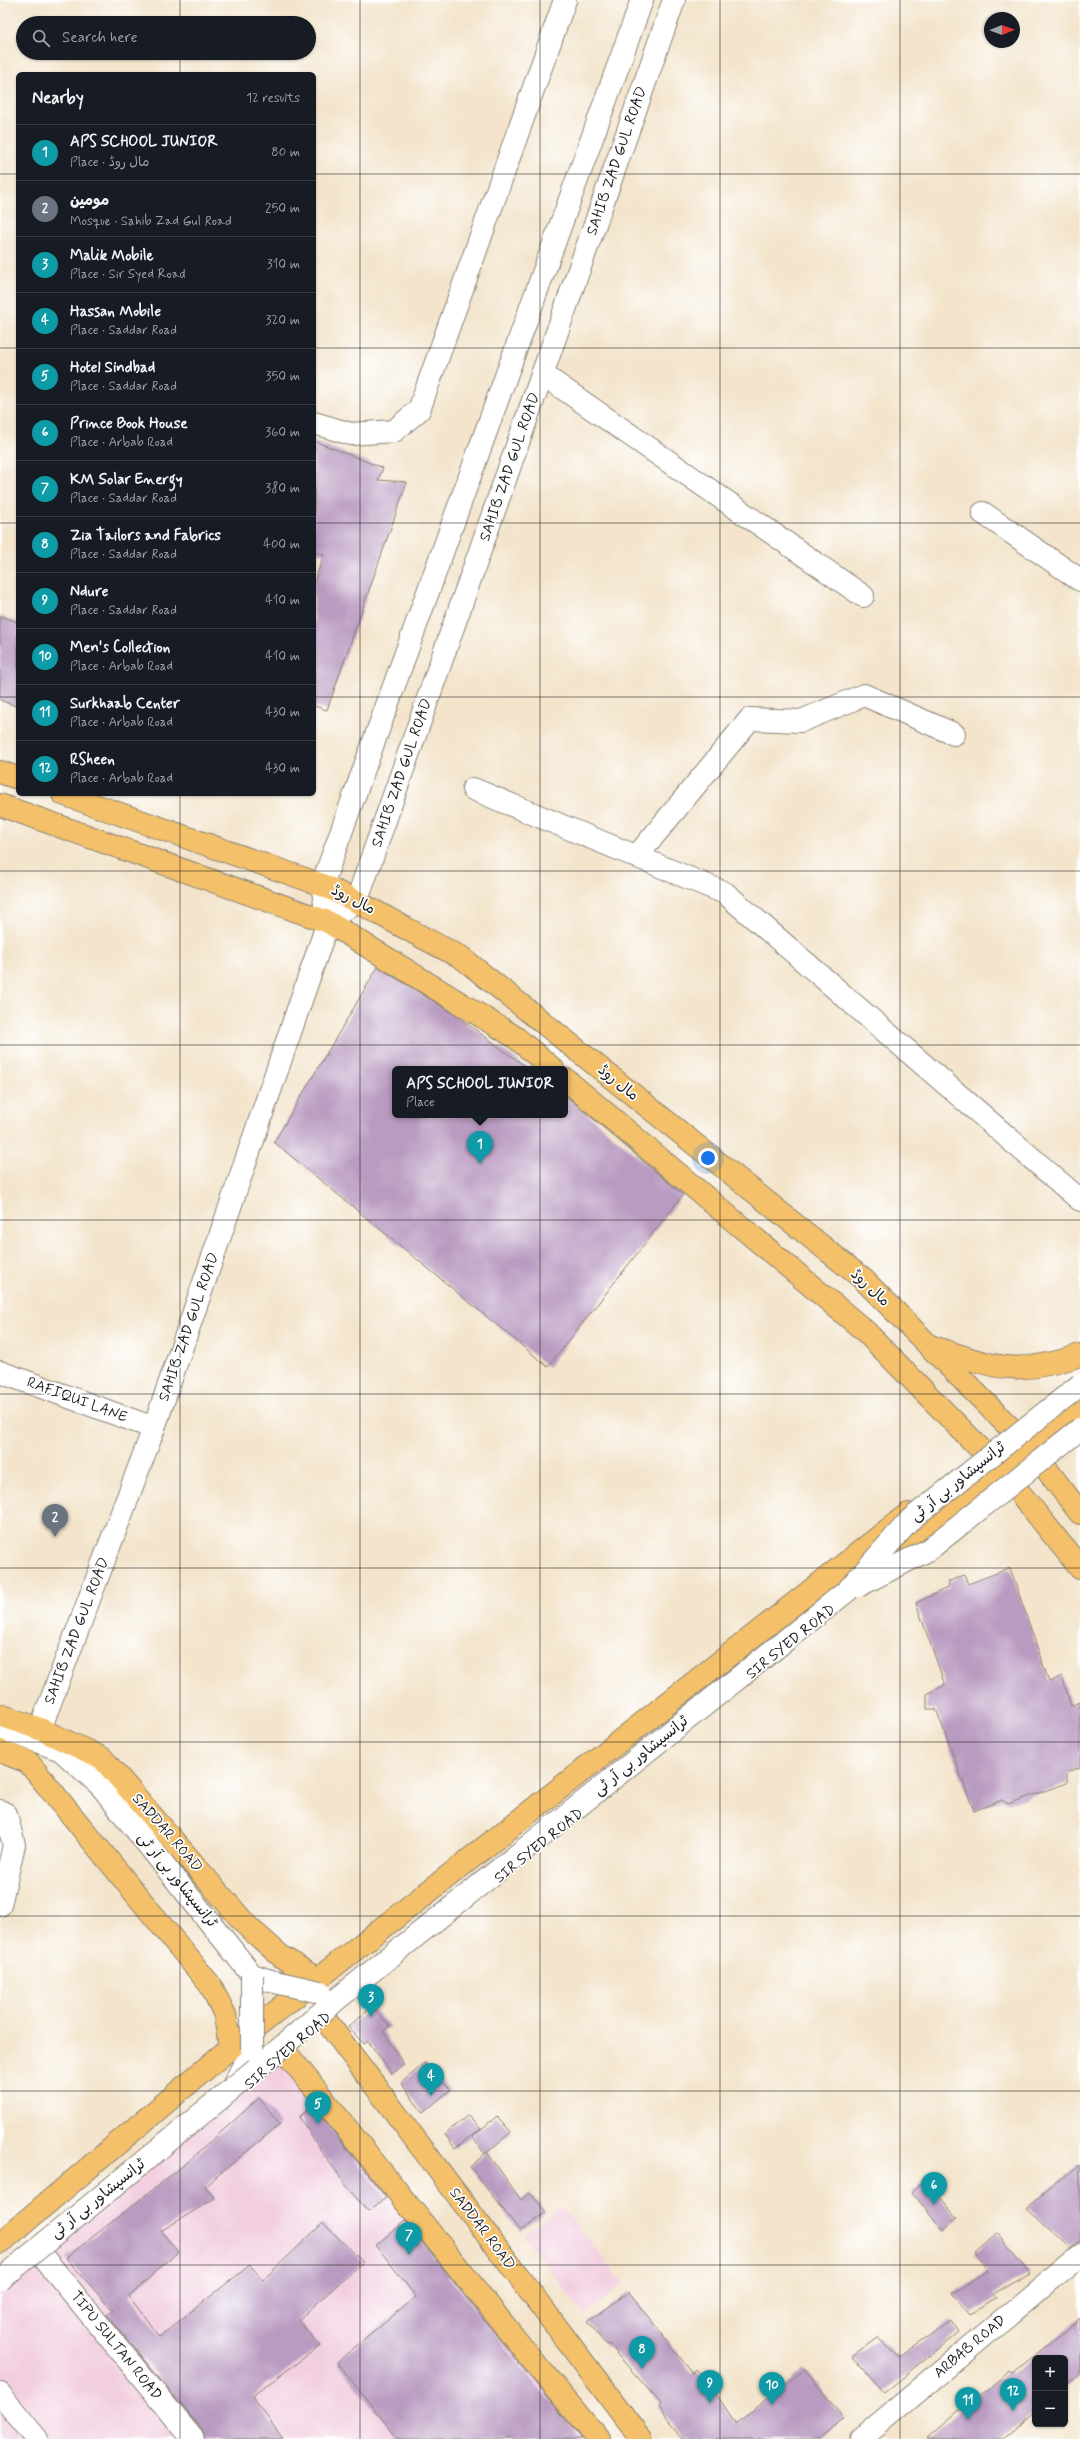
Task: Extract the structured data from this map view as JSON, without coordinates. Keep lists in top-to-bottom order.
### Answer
{
  "streets": {
    "main road": ["مال روڈ", "SIR SYED ROAD", "SADDAR ROAD"],
    "street": [
      "SAHIB ZAD GUL ROAD",
      "RAFIQUI LANE",
      "ٹرانسپشاور بی آر ٹی",
      "TIPU SULTAN ROAD",
      "ARBAB ROAD"
    ]
  },
  "crossings": [
    ["SAHIB ZAD GUL ROAD", "مال روڈ"],
    ["SAHIB ZAD GUL ROAD", "RAFIQUI LANE"],
    ["SAHIB ZAD GUL ROAD", "SADDAR ROAD"],
    ["مال روڈ", "SIR SYED ROAD"],
    ["SIR SYED ROAD", "SADDAR ROAD"],
    ["SIR SYED ROAD", "TIPU SULTAN ROAD"]
  ],
  "north": "right",
  "page": {
    "search": "Search here",
    "heading": ["Nearby", "12 results"],
    "list": [
      {
        "mark": "1",
        "name": "APS SCHOOL JUNIOR",
        "note": "Place · مال روڈ",
        "value": "80 m"
      },
      {
        "mark": "2",
        "name": "مومین",
        "note": "Mosque · Sahib Zad Gul Road",
        "value": "250 m"
      },
      {
        "mark": "3",
        "name": "Malik Mobile",
        "note": "Place · Sir Syed Road",
        "value": "310 m"
      },
      {
        "mark": "4",
        "name": "Hassan Mobile",
        "note": "Place · Saddar Road",
        "value": "320 m"
      },
      {
        "mark": "5",
        "name": "Hotel Sindbad",
        "note": "Place · Saddar Road",
        "value": "350 m"
      },
      {
        "mark": "6",
        "name": "Prince Book House",
        "note": "Place · Arbab Road",
        "value": "360 m"
      },
      {
        "mark": "7",
        "name": "KM Solar Energy",
        "note": "Place · Saddar Road",
        "value": "380 m"
      },
      {
        "mark": "8",
        "name": "Zia Tailors and Fabrics",
        "note": "Place · Saddar Road",
        "value": "400 m"
      },
      {
        "mark": "9",
        "name": "Ndure",
        "note": "Place · Saddar Road",
        "value": "410 m"
      },
      {
        "mark": "10",
        "name": "Men's Collection",
        "note": "Place · Arbab Road",
        "value": "410 m"
      },
      {
        "mark": "11",
        "name": "Surkhaab Center",
        "note": "Place · Arbab Road",
        "value": "430 m"
      },
      {
        "mark": "12",
        "name": "RSheen",
        "note": "Place · Arbab Road",
        "value": "430 m"
      }
    ],
    "popup": ["APS SCHOOL JUNIOR", "Place"],
    "pins": [
      "1",
      "2",
      "3",
      "4",
      "5",
      "6",
      "7",
      "8",
      "9",
      "10",
      "12",
      "11"
    ],
    "map_buttons": ["+", "−"]
  }
}
